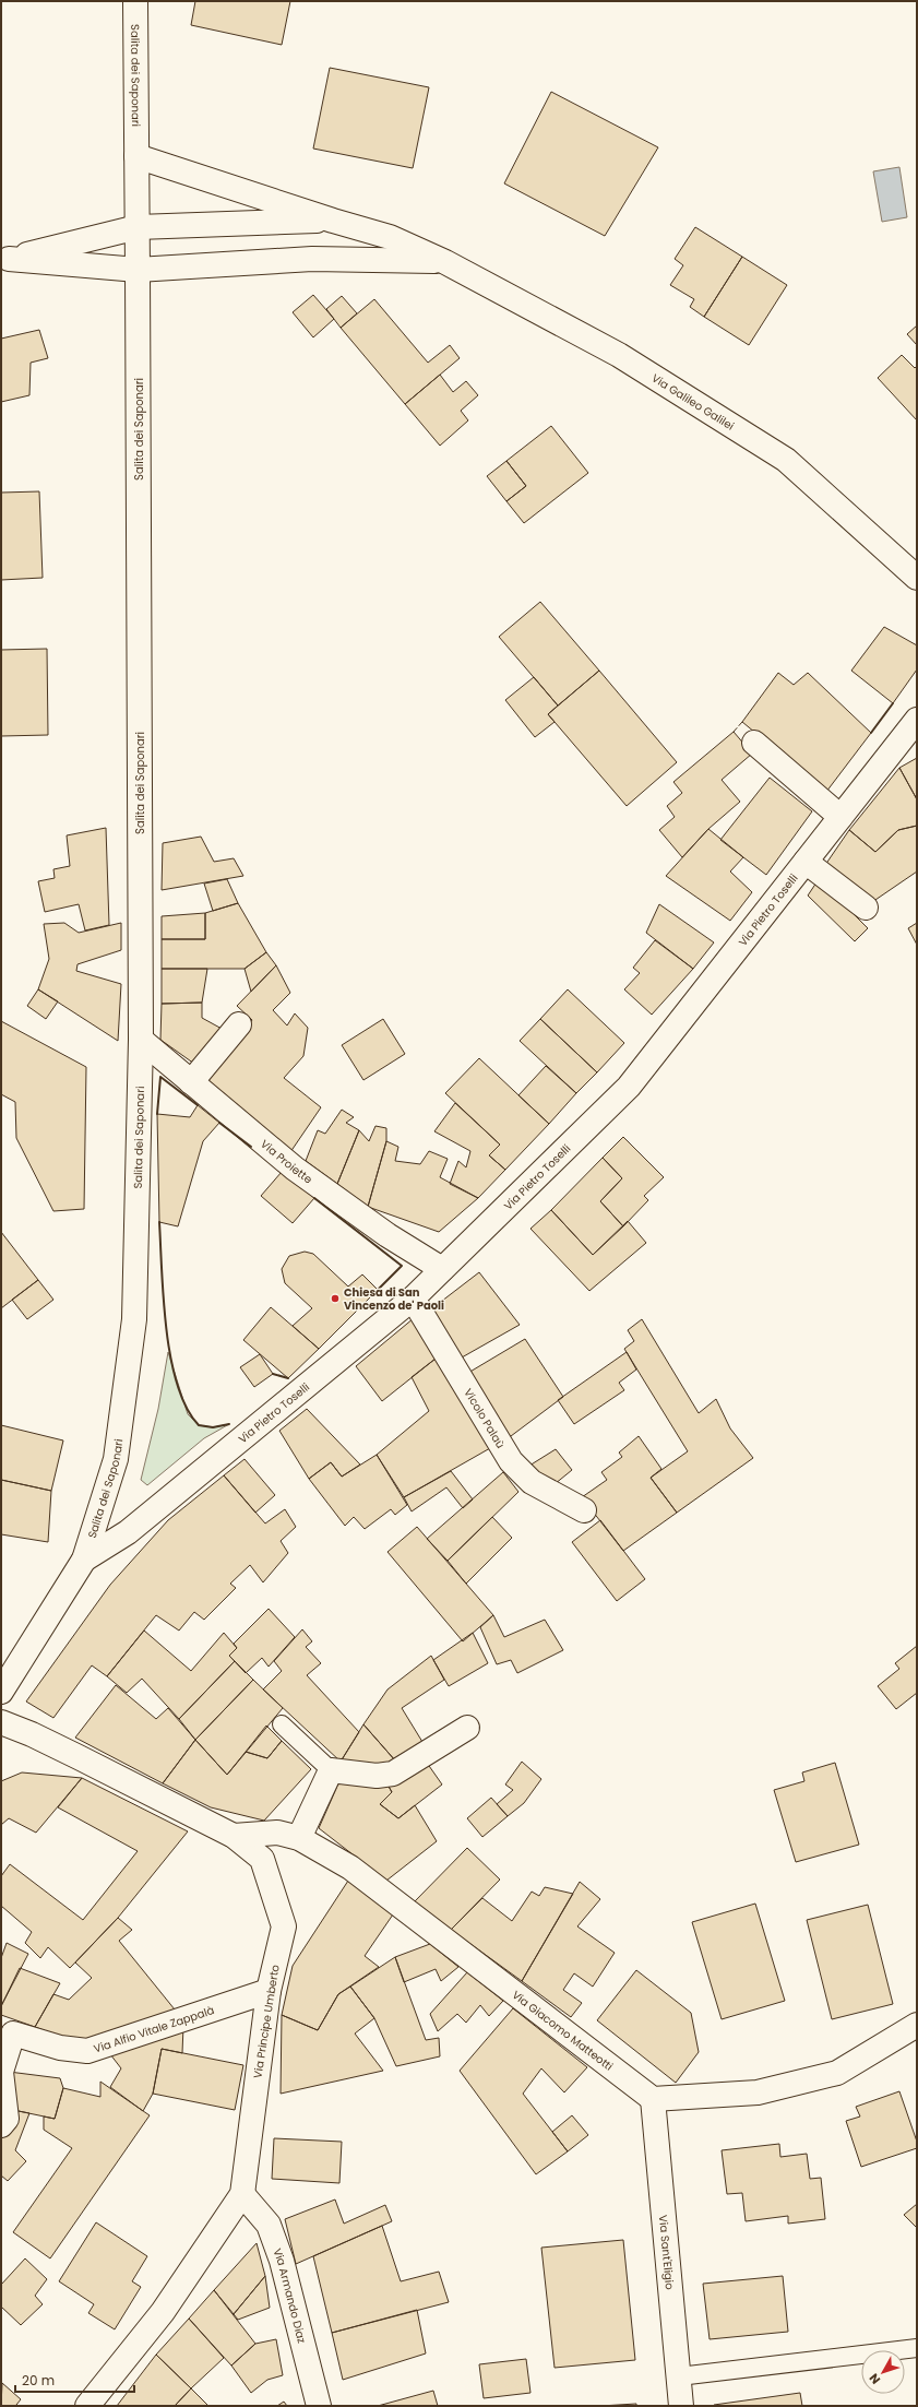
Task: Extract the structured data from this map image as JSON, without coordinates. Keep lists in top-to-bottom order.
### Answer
{
  "streets": {
    "street": [
      "Salita dei Saponari",
      "Via Galileo Galilei",
      "Via Pietro Toselli",
      "Via Proiette",
      "Vicolo Palaù",
      "Via Principe Umberto",
      "Via Alfio Vitale Zappalà",
      "Via Giacomo Matteotti",
      "Via Sant'Eligio",
      "Via Armando Diaz"
    ]
  },
  "crossings": [
    ["Salita dei Saponari", "Via Galileo Galilei"],
    ["Salita dei Saponari", "Via Pietro Toselli"],
    ["Salita dei Saponari", "Via Proiette"],
    ["Via Pietro Toselli", "Via Proiette"],
    ["Via Pietro Toselli", "Vicolo Palaù"],
    ["Via Principe Umberto", "Via Alfio Vitale Zappalà"],
    ["Via Principe Umberto", "Via Giacomo Matteotti"],
    ["Via Principe Umberto", "Via Armando Diaz"],
    ["Via Giacomo Matteotti", "Via Sant'Eligio"]
  ],
  "places": ["Chiesa di San Vincenzo de' Paoli"],
  "scale_bar": "20 m",
  "north": "bottom left"
}
